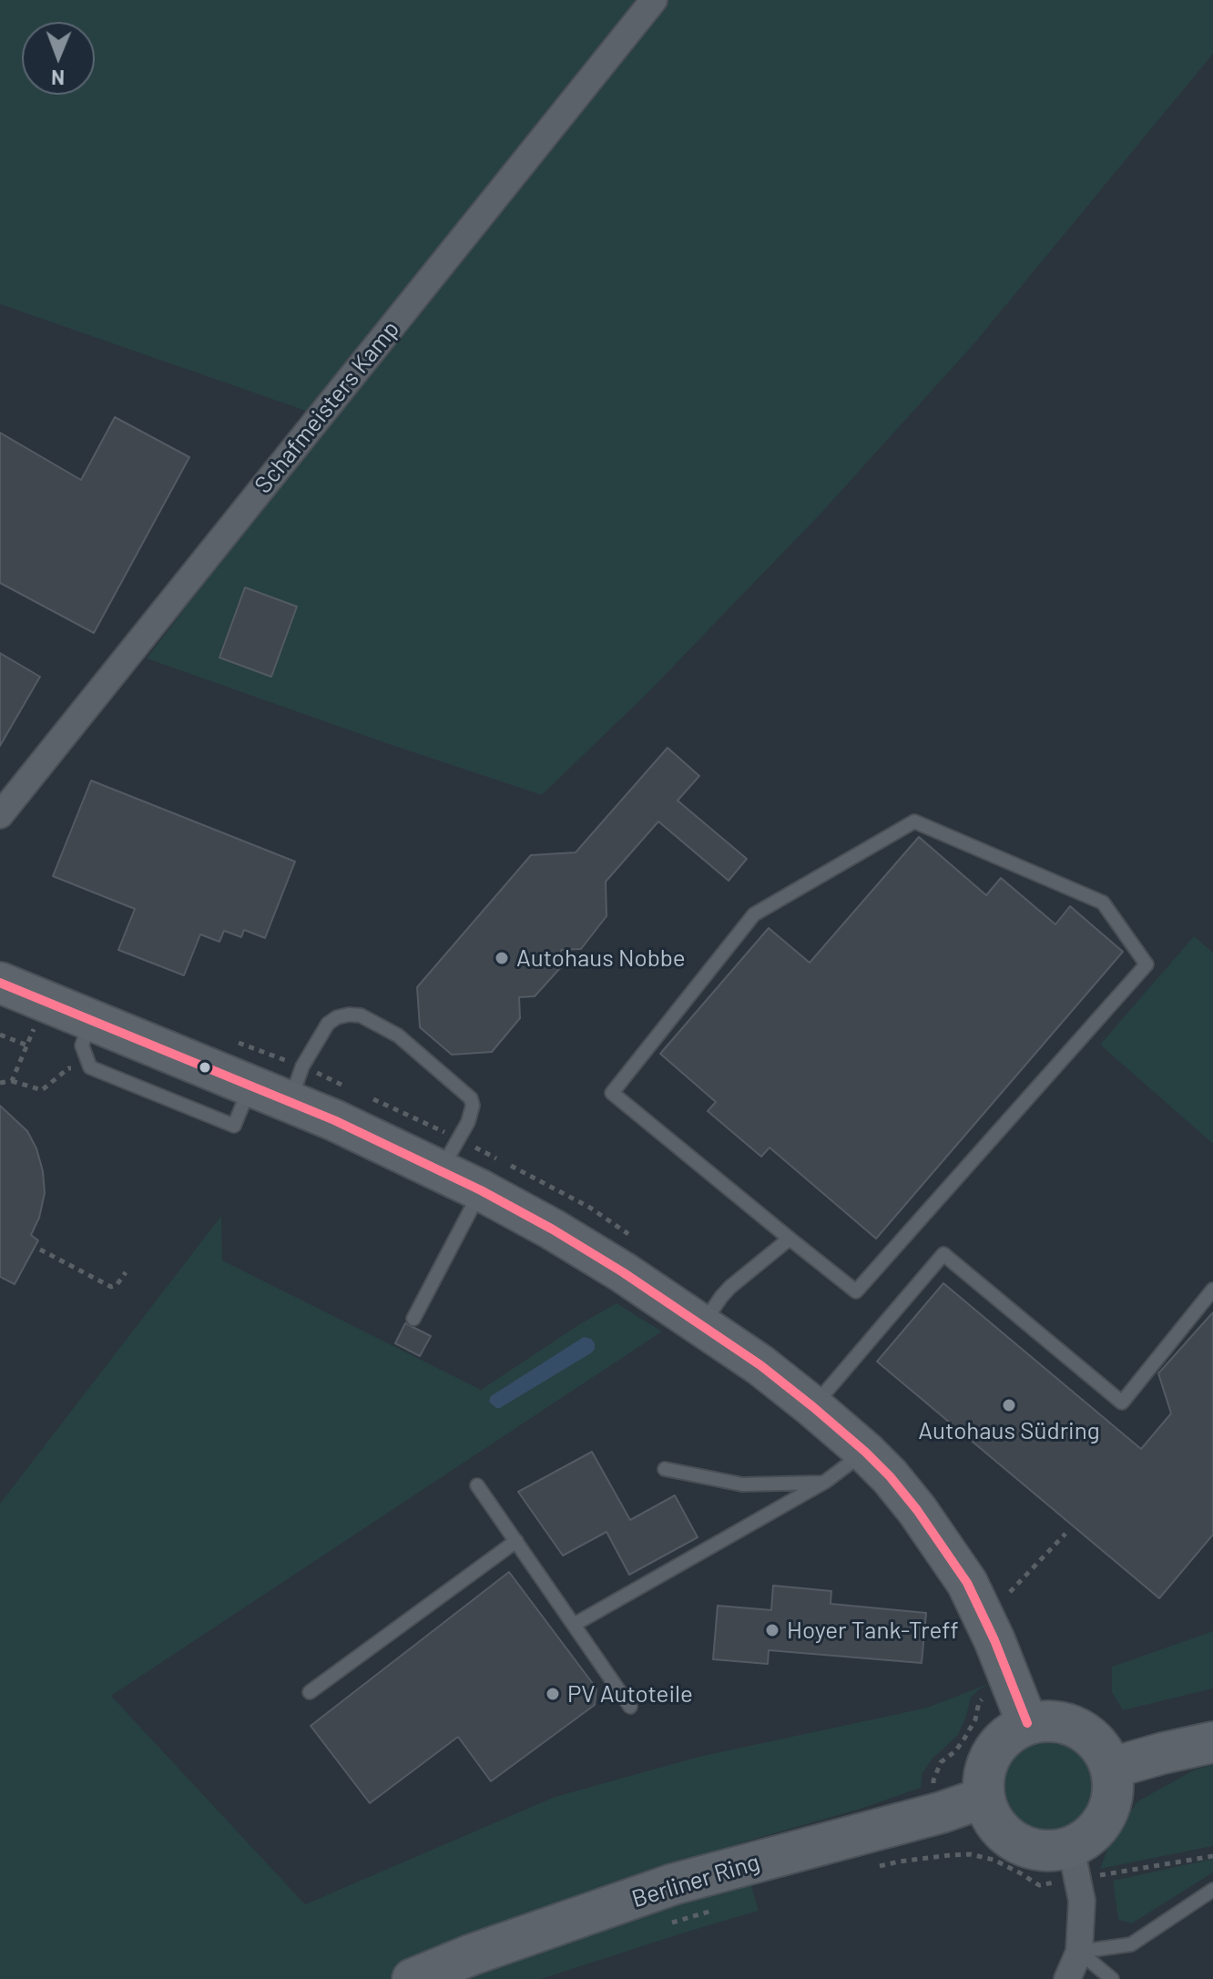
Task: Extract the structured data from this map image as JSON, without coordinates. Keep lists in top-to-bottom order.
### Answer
{
  "streets": {
    "main road": ["Berliner Ring"],
    "street": ["Schafmeisters Kamp"]
  },
  "places": [
    "Autohaus Nobbe",
    "Autohaus Südring",
    "Hoyer Tank-Treff",
    "PV Autoteile"
  ],
  "north": "bottom"
}
